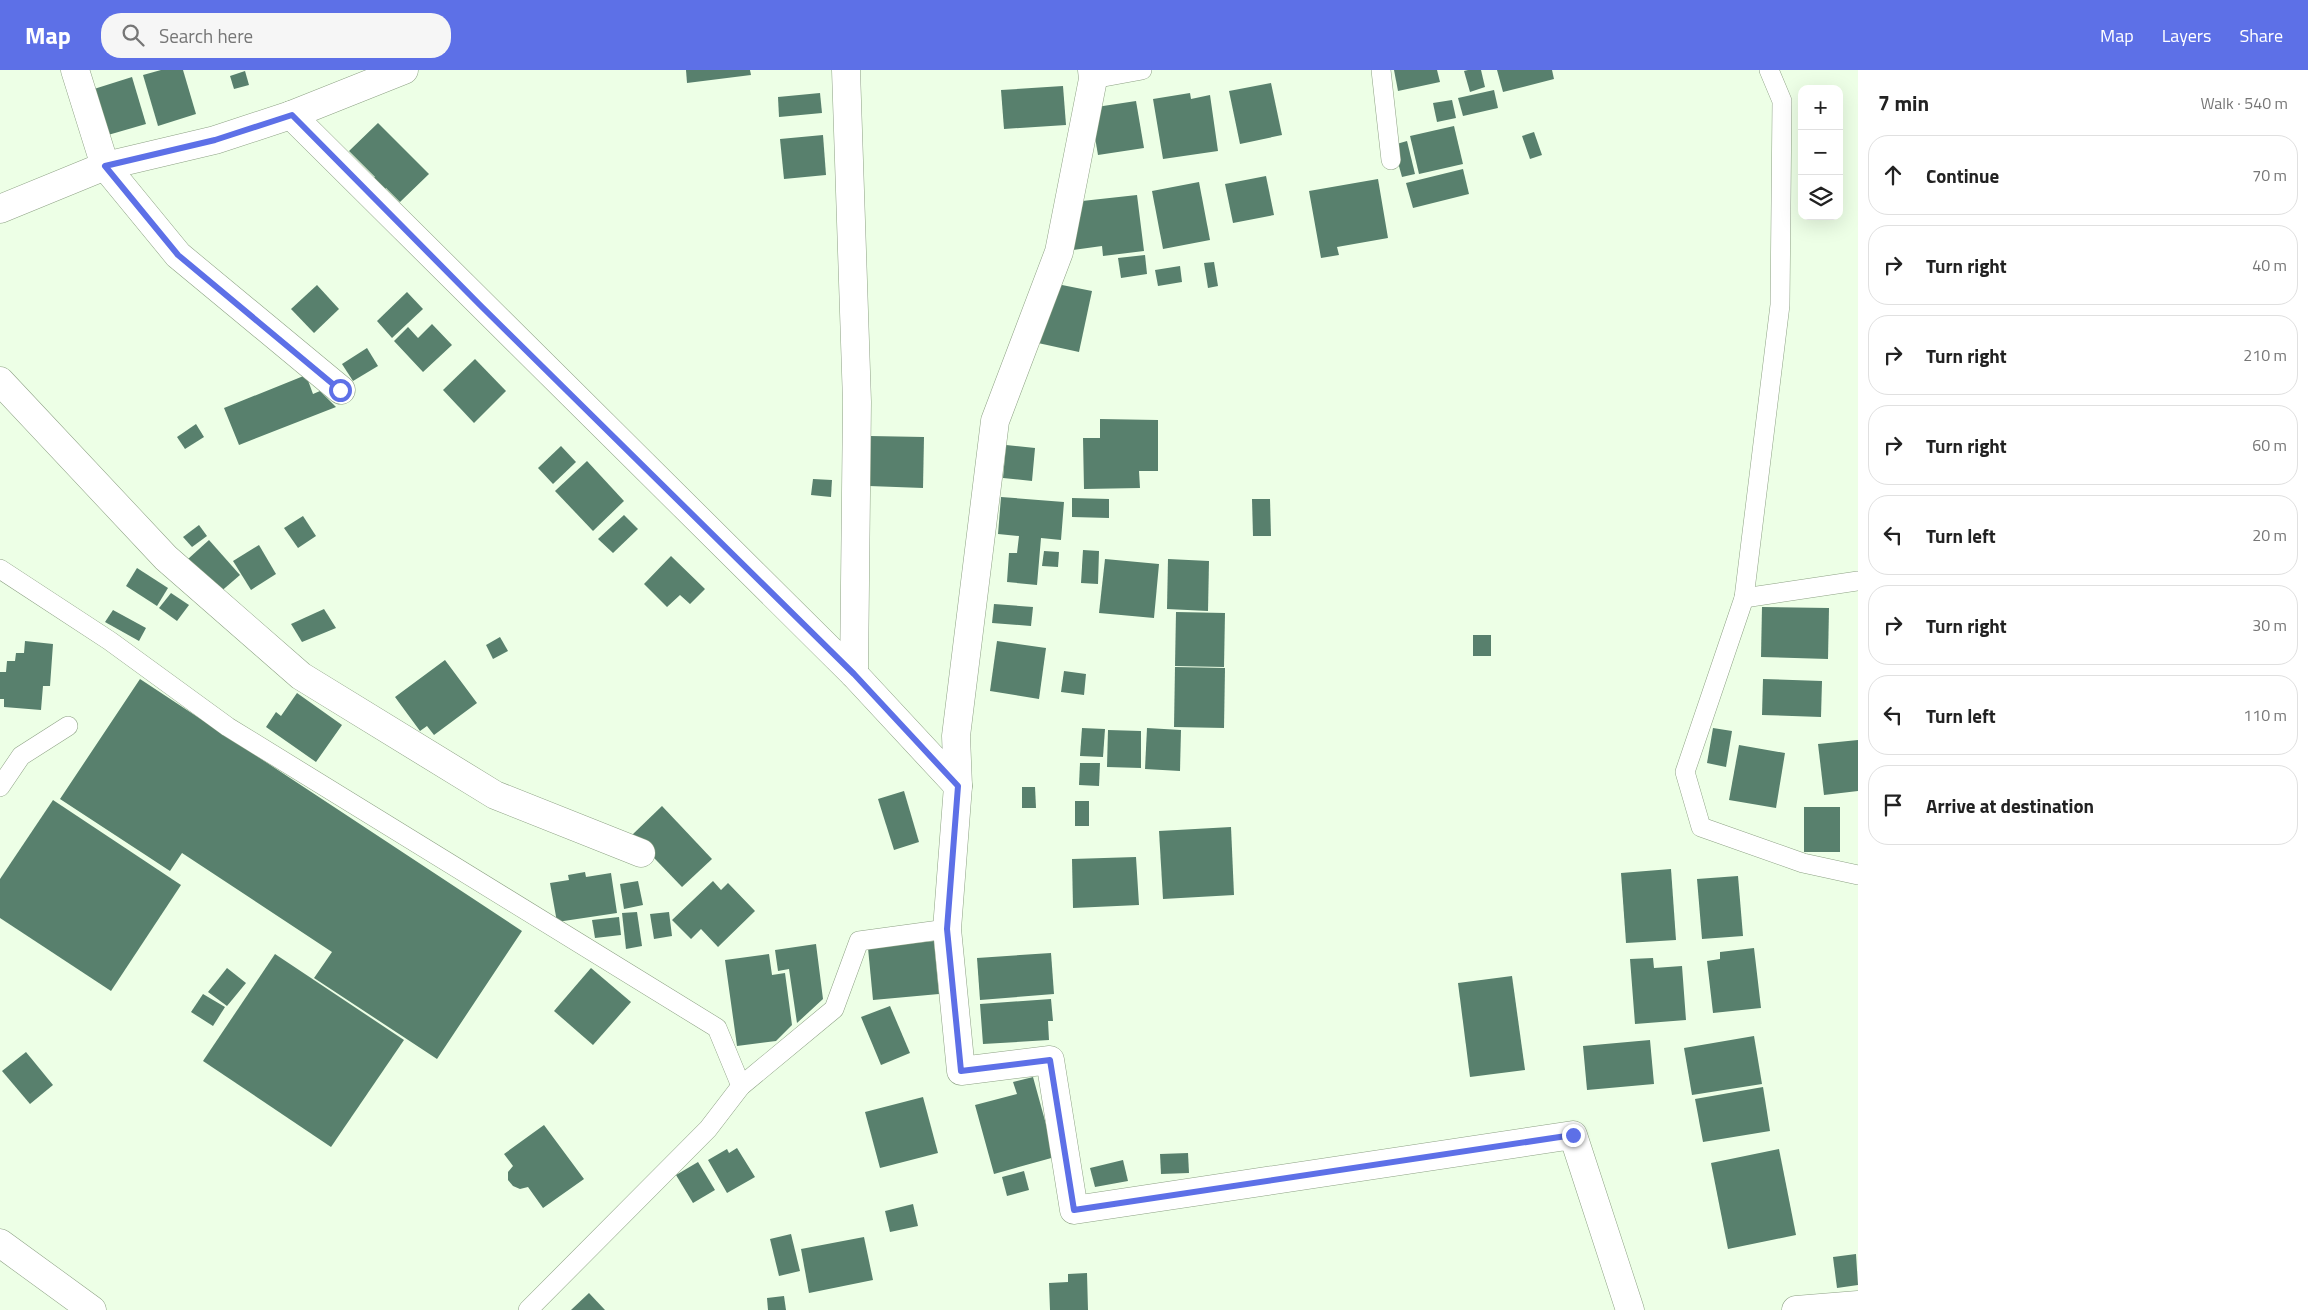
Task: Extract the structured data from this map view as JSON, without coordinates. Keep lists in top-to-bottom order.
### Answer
{
  "page": {
    "header": "Map",
    "search": "Search here",
    "nav": ["Map", "Layers", "Share"],
    "heading": ["7 min", "Walk · 540 m"],
    "map_buttons": ["+", "−"],
    "list": [
      ["Continue", "70 m"],
      ["Turn right", "40 m"],
      ["Turn right", "210 m"],
      ["Turn right", "60 m"],
      ["Turn left", "20 m"],
      ["Turn right", "30 m"],
      ["Turn left", "110 m"],
      "Arrive at destination"
    ]
  }
}
